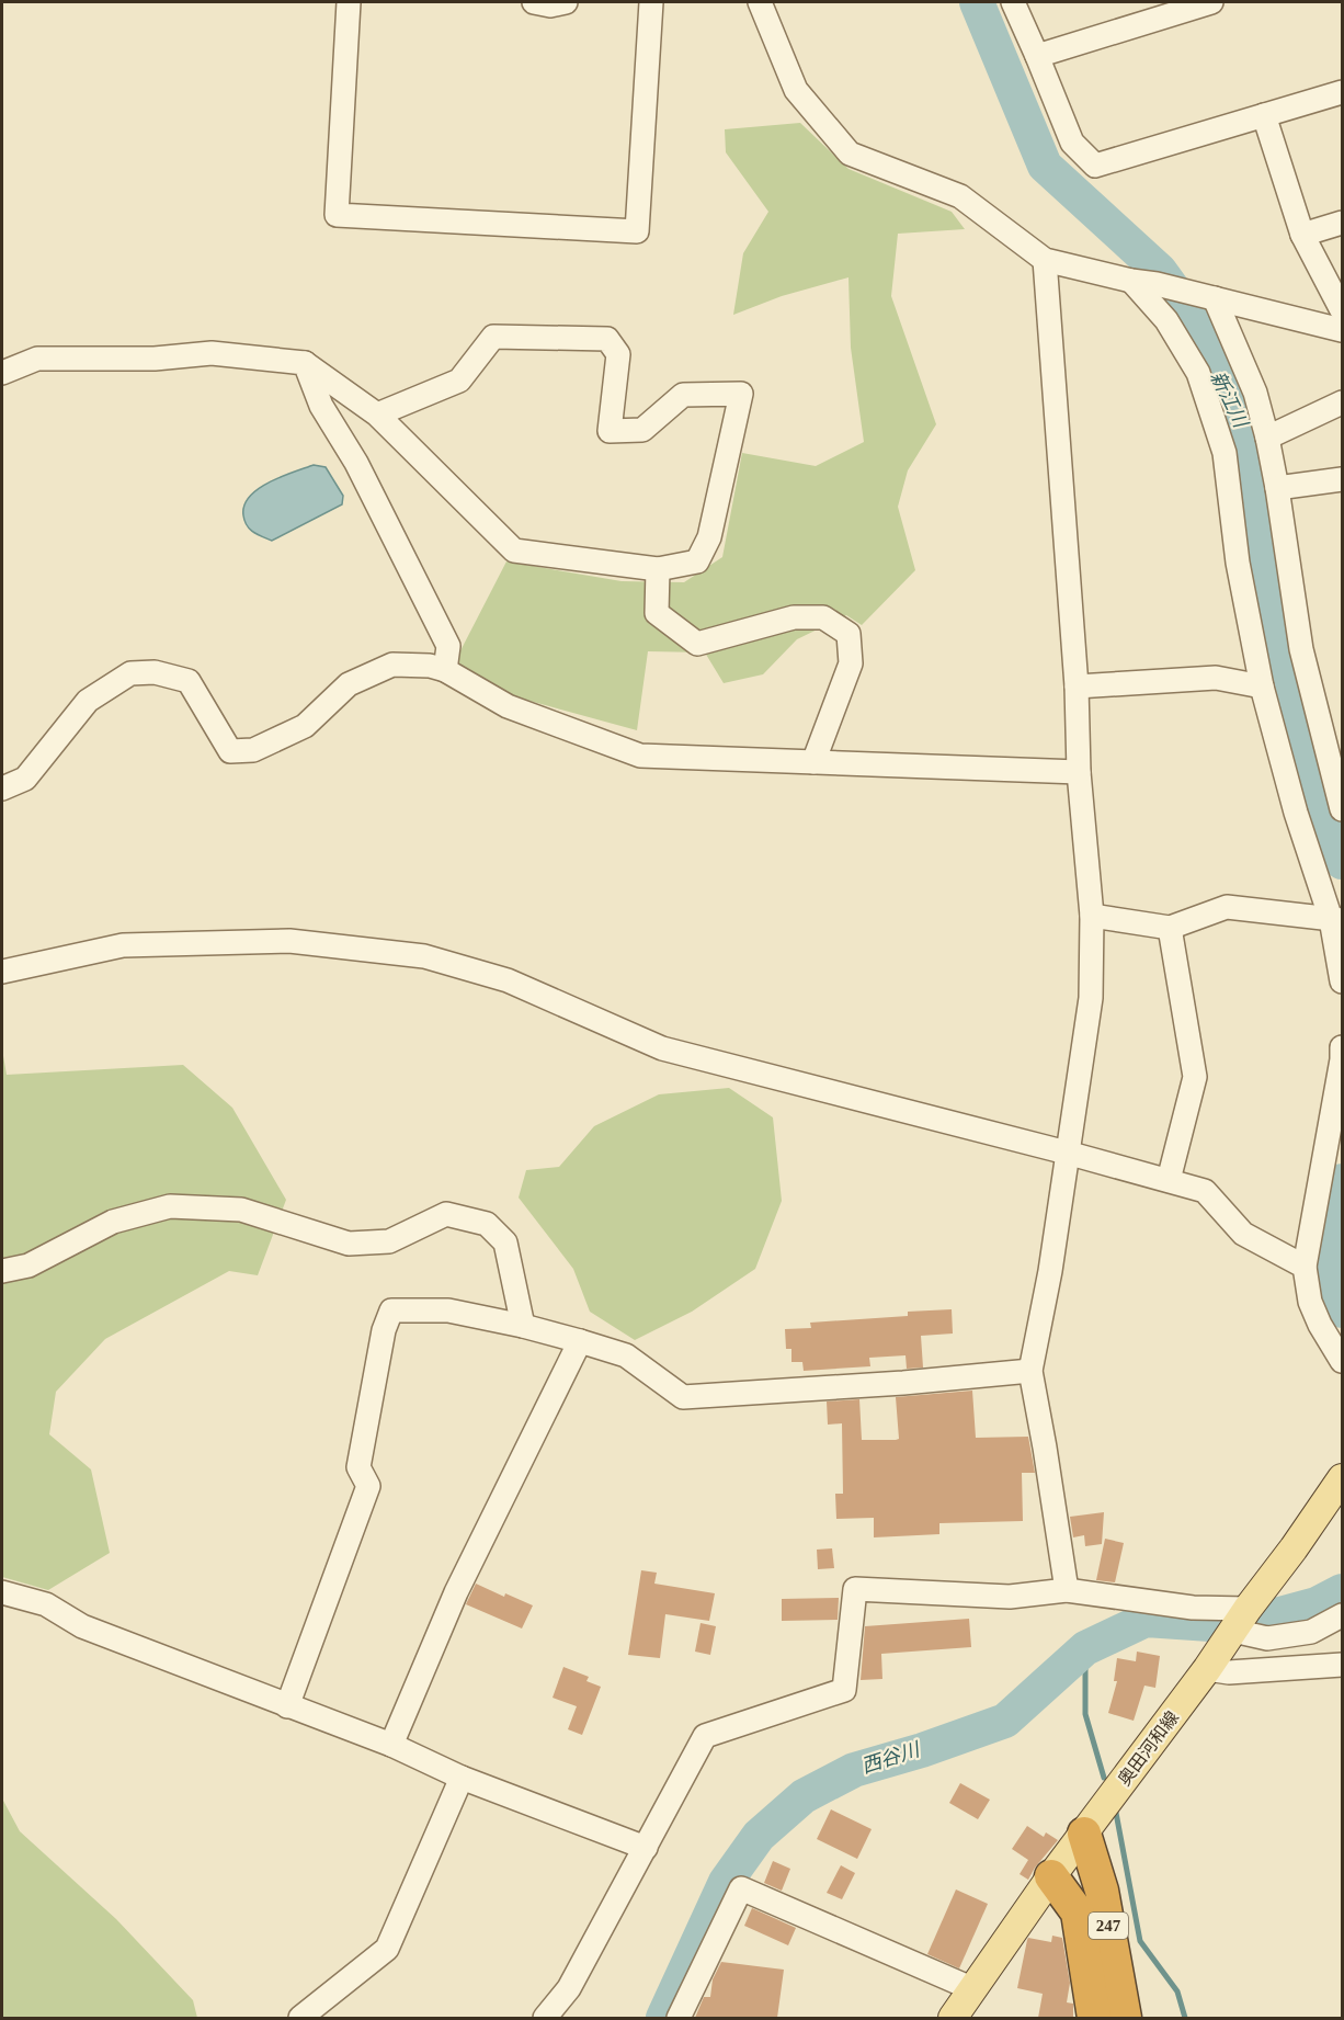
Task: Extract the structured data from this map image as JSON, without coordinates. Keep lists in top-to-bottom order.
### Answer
{
  "streets": {
    "highway": ["247"],
    "main road": ["奥田河和線"]
  },
  "crossings": [
    ["奥田河和線", "247"]
  ],
  "water": ["新江川", "西谷川"]
}
